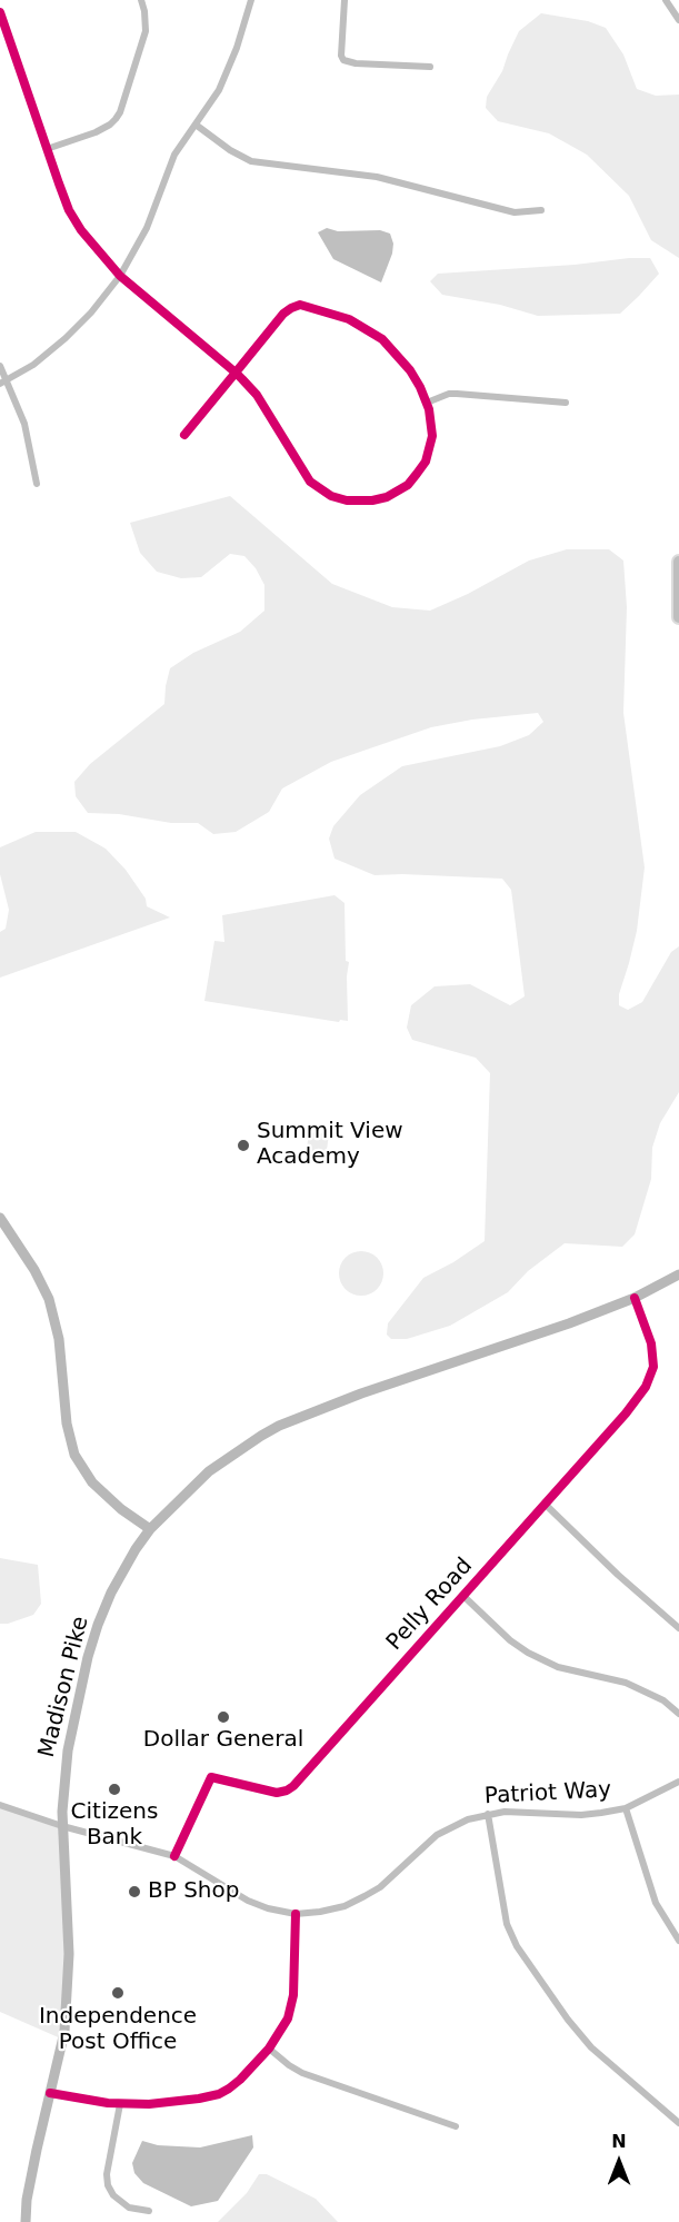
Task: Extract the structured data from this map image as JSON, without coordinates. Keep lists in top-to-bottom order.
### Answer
{
  "streets": {
    "main road": ["Madison Pike"],
    "street": ["Pelly Road", "Patriot Way"]
  },
  "crossings": [
    ["Pelly Road", "Madison Pike"],
    ["Pelly Road", "Patriot Way"],
    ["Madison Pike", "Patriot Way"]
  ],
  "places": [
    "Summit View Academy",
    "Dollar General",
    "Citizens Bank",
    "BP Shop",
    "Independence Post Office"
  ],
  "north": "top"
}
